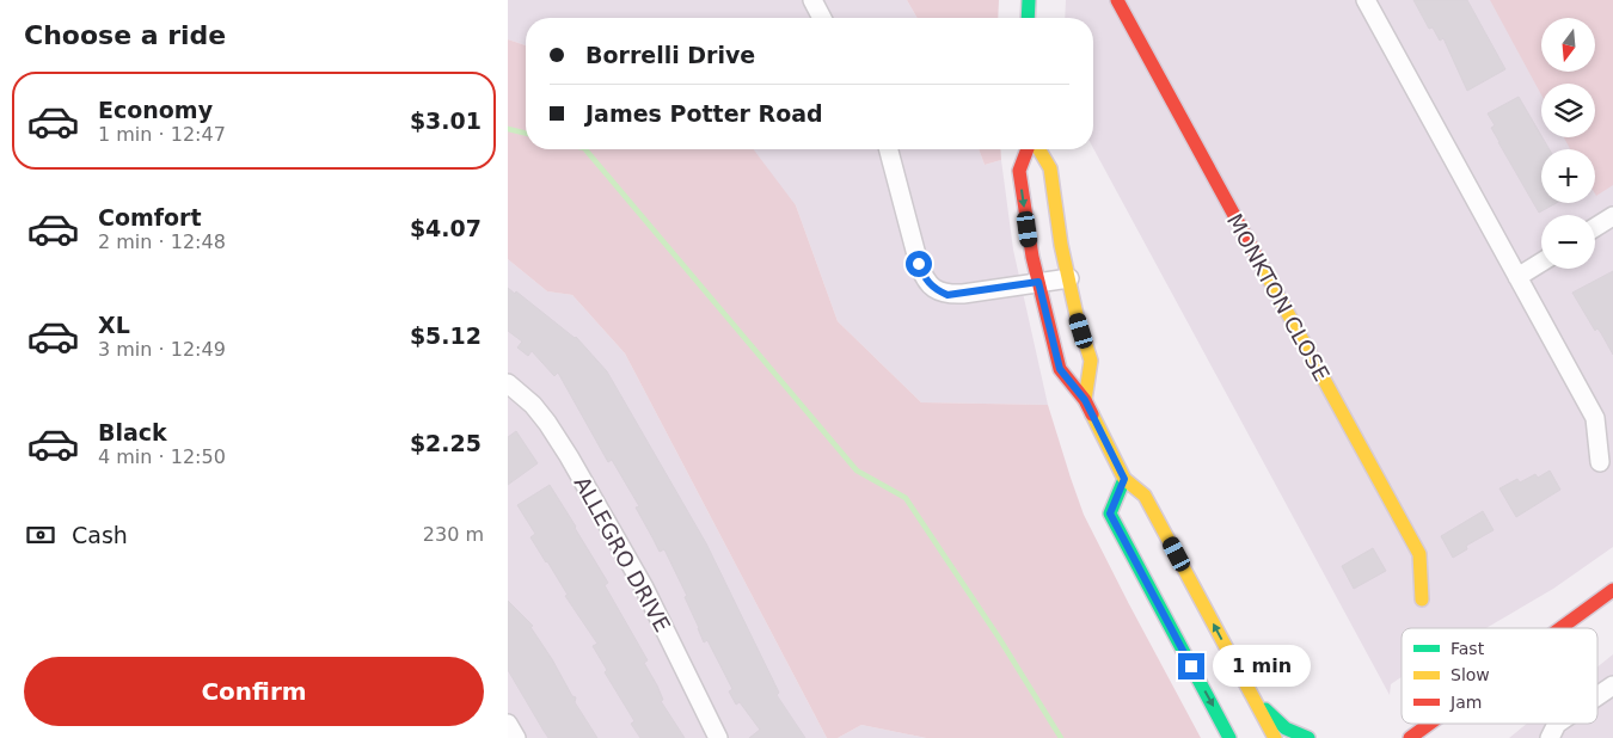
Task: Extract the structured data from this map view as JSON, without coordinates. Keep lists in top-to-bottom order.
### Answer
{
  "streets": {
    "main road": ["MONKTON CLOSE"],
    "street": ["ALLEGRO DRIVE"]
  },
  "legend": ["Fast", "Slow", "Jam"],
  "north": "bottom",
  "page": {
    "heading": "Choose a ride",
    "map_buttons": ["+", "−"],
    "banner": ["Borrelli Drive", "James Potter Road"],
    "list": [
      {
        "name": "Economy",
        "note": "1 min · 12:47",
        "value": "$3.01"
      },
      {
        "name": "Comfort",
        "note": "2 min · 12:48",
        "value": "$4.07"
      },
      {
        "name": "XL",
        "note": "3 min · 12:49",
        "value": "$5.12"
      },
      {
        "name": "Black",
        "note": "4 min · 12:50",
        "value": "$2.25"
      }
    ],
    "pay": ["Cash", "230 m"],
    "buttons": "Confirm",
    "bubble": "1 min"
  }
}
